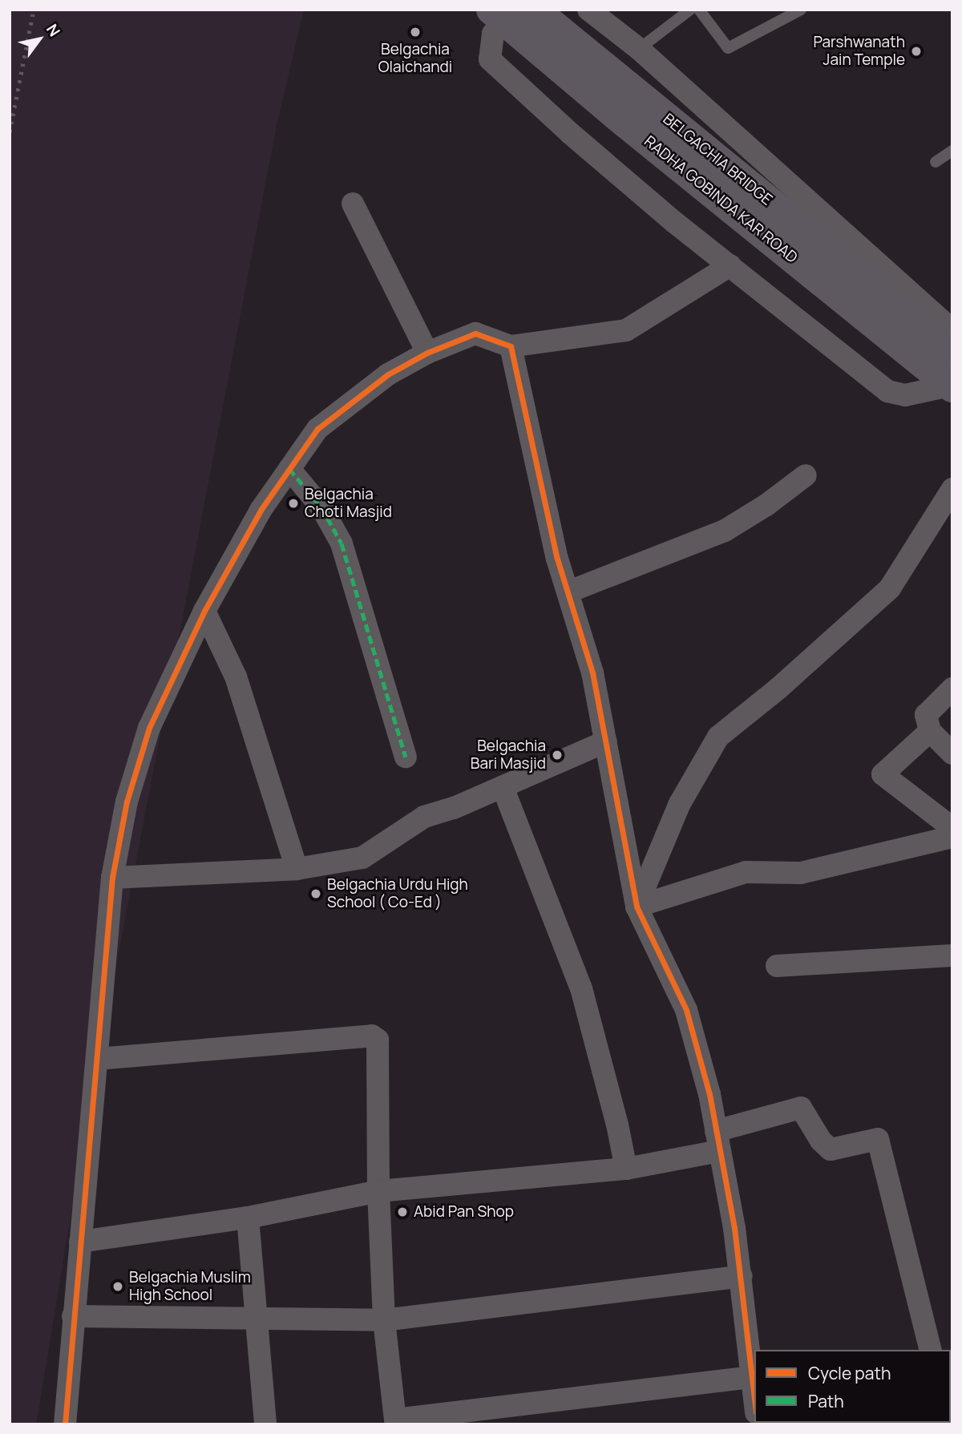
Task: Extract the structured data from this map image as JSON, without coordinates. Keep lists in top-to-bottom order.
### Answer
{
  "streets": {
    "main road": ["BELGACHIA BRIDGE", "RADHA GOBINDA KAR ROAD"]
  },
  "crossings": [
    ["BELGACHIA BRIDGE", "RADHA GOBINDA KAR ROAD"]
  ],
  "places": [
    "Belgachia Olaichandi",
    "Parshwanath Jain Temple",
    "Belgachia Choti Masjid",
    "Belgachia Bari Masjid",
    "Belgachia Urdu High School ( Co-Ed )",
    "Abid Pan Shop",
    "Belgachia Muslim High School"
  ],
  "legend": ["Cycle path", "Path"],
  "north": "top right"
}
